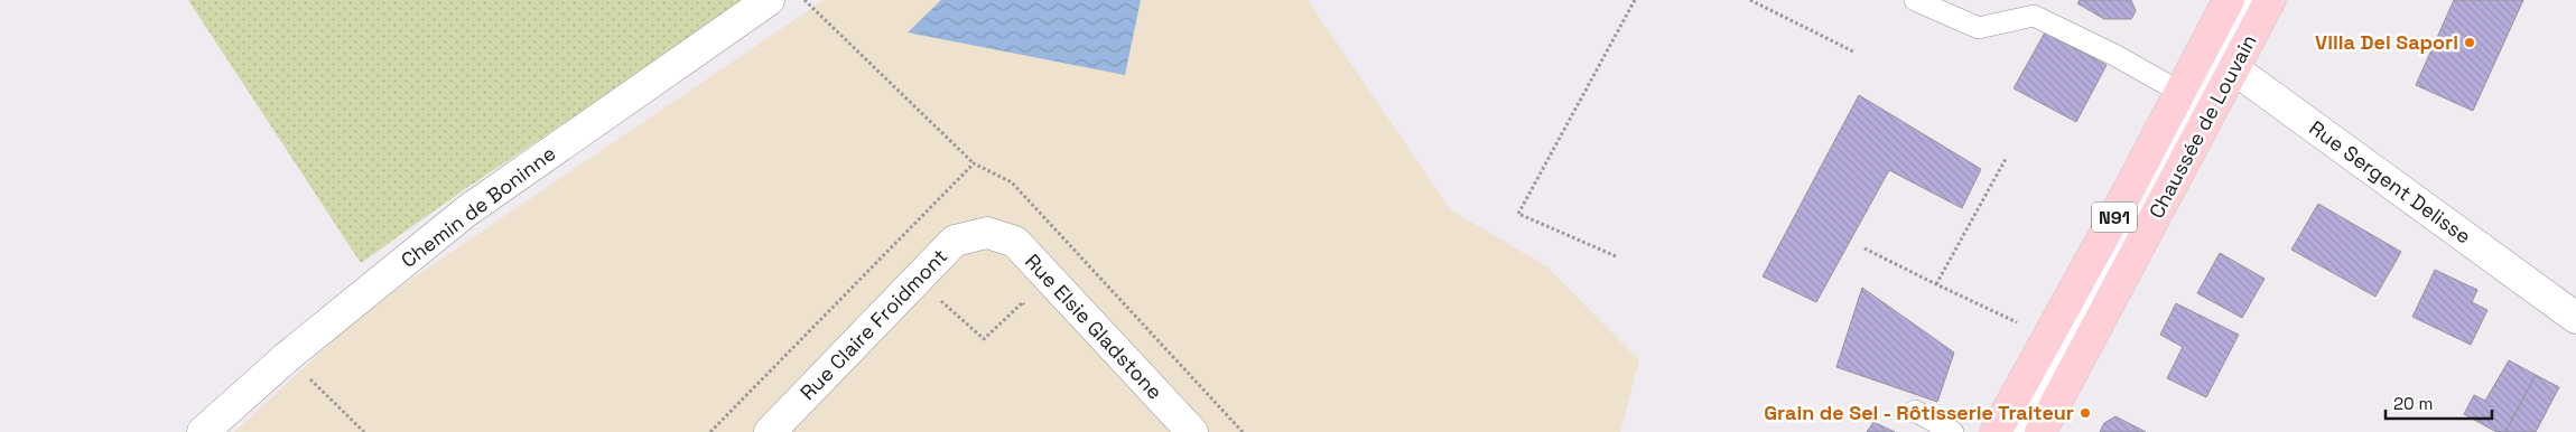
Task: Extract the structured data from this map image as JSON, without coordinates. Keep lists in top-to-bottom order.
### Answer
{
  "streets": {
    "main road": ["Chaussée de Louvain", "N91"],
    "street": [
      "Rue Sergent Delisse",
      "Chemin de Boninne",
      "Rue Claire Froidmont",
      "Rue Elsie Gladstone"
    ]
  },
  "crossings": [
    ["Chaussée de Louvain", "Rue Sergent Delisse"],
    ["Rue Claire Froidmont", "Rue Elsie Gladstone"]
  ],
  "places": ["Villa Dei Sapori", "Grain de Sel - Rôtisserie Traiteur"],
  "scale_bar": "20 m"
}
